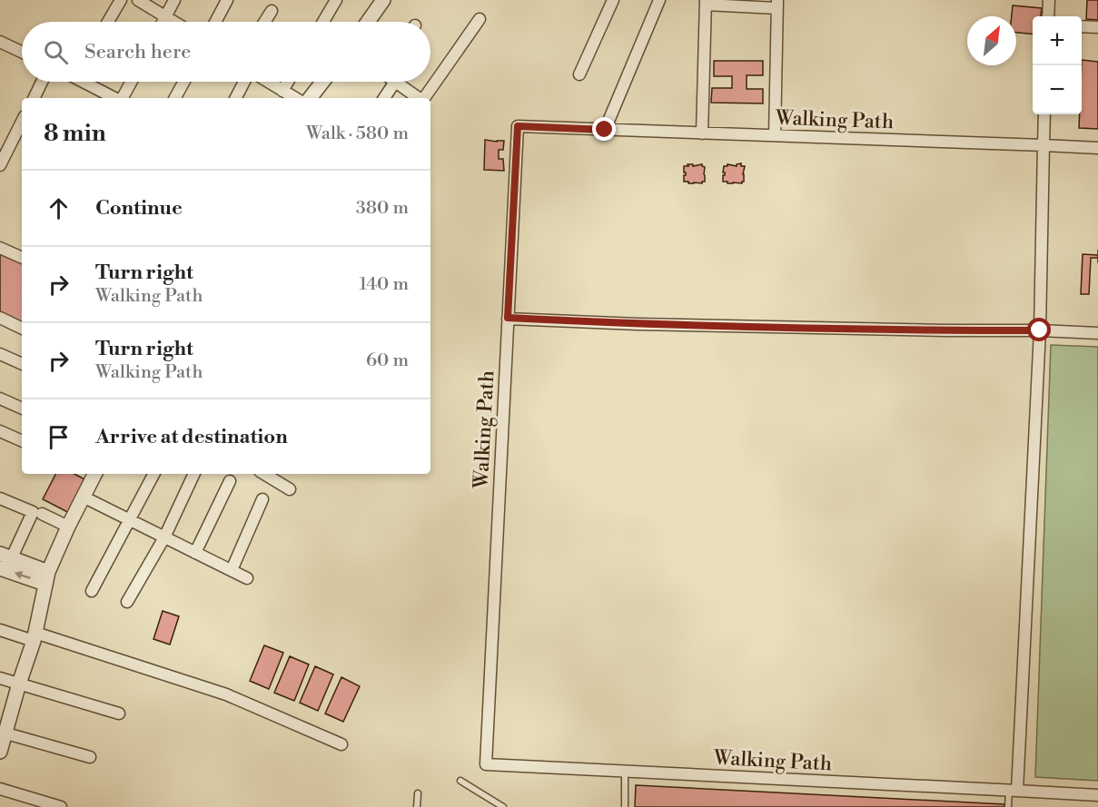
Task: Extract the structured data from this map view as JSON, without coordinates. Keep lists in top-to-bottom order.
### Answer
{
  "streets": {
    "street": ["Walking Path"]
  },
  "north": "top right",
  "page": {
    "map_buttons": ["+", "−"],
    "search": "Search here",
    "heading": ["8 min", "Walk · 580 m"],
    "list": [
      ["Continue", "380 m"],
      ["Turn right", "Walking Path", "140 m"],
      ["Turn right", "Walking Path", "60 m"],
      "Arrive at destination"
    ]
  }
}
